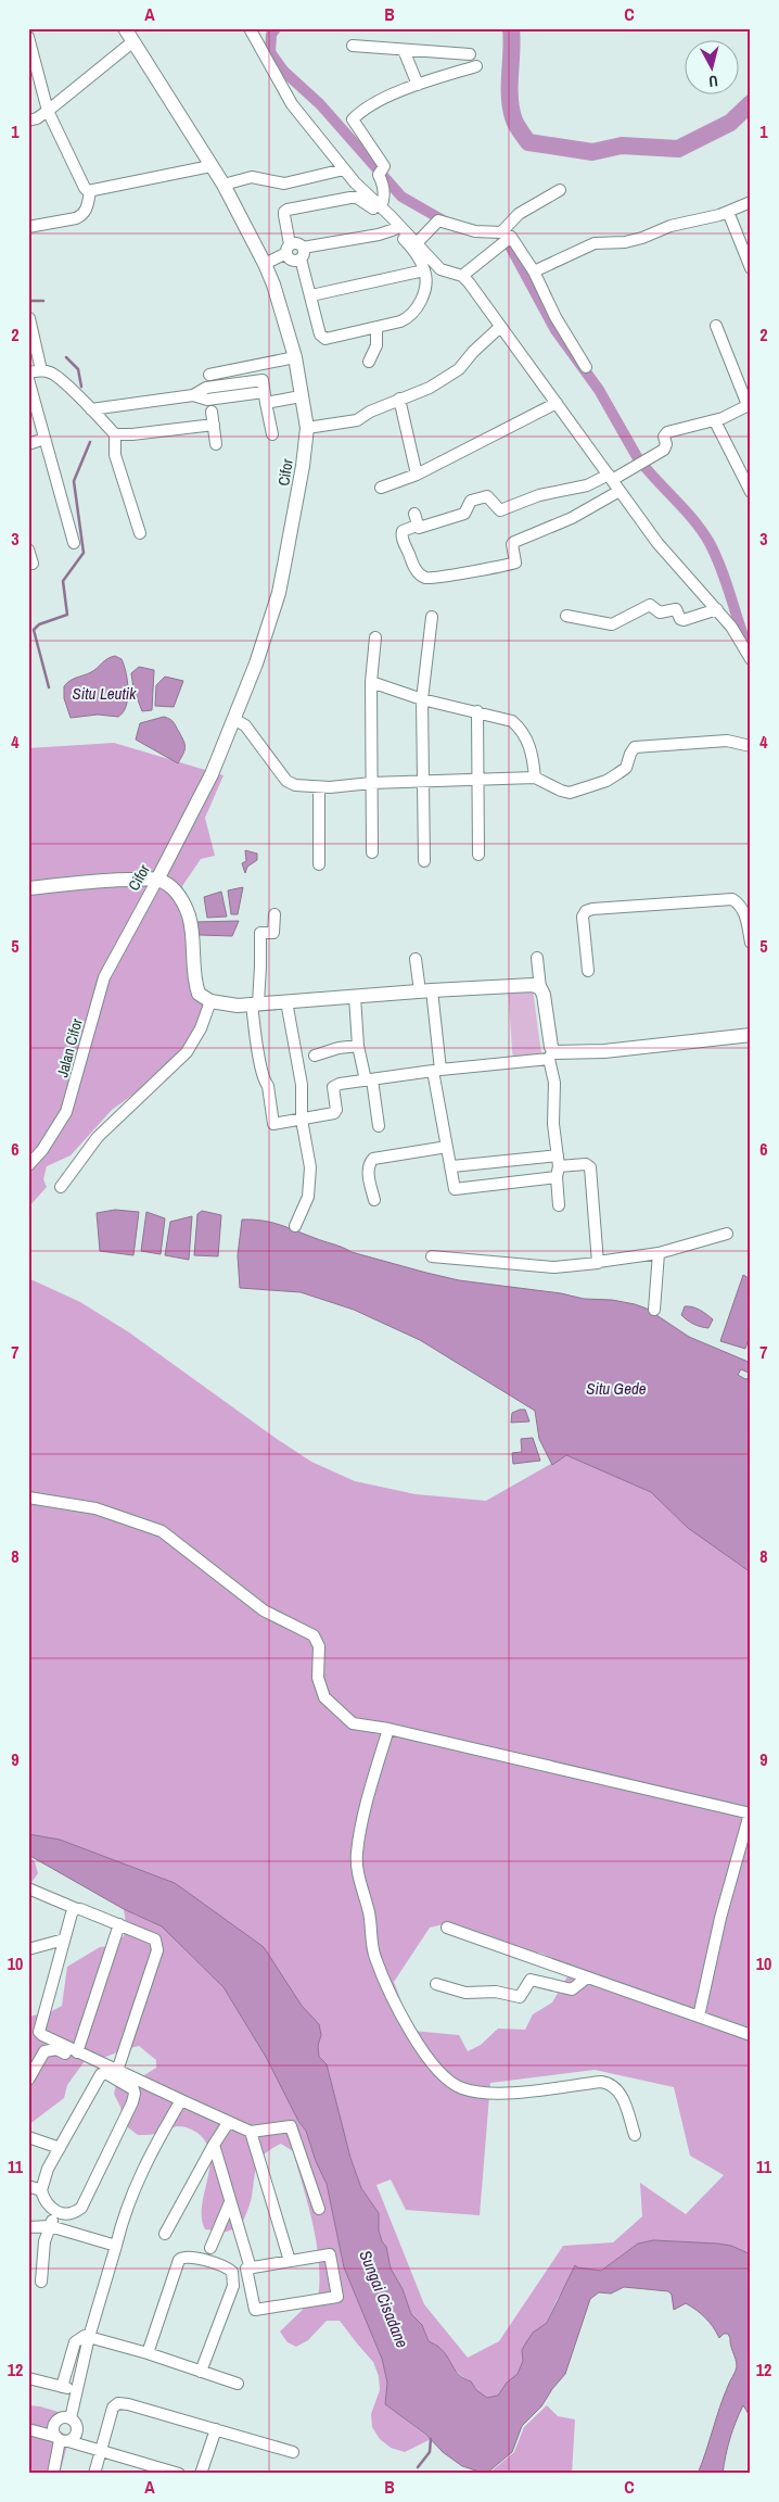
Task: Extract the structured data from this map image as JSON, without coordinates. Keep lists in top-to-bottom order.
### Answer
{
  "streets": {
    "street": ["Cifor", "Jalan Cifor"]
  },
  "crossings": [
    ["Cifor", "Jalan Cifor"]
  ],
  "water": ["Situ Leutik", "Situ Gede", "Sungai Cisadane"],
  "north": "bottom",
  "grid": {
    "columns": ["A", "B", "C"],
    "rows": [
      "1",
      "2",
      "3",
      "4",
      "5",
      "6",
      "7",
      "8",
      "9",
      "10",
      "11",
      "12"
    ]
  }
}
